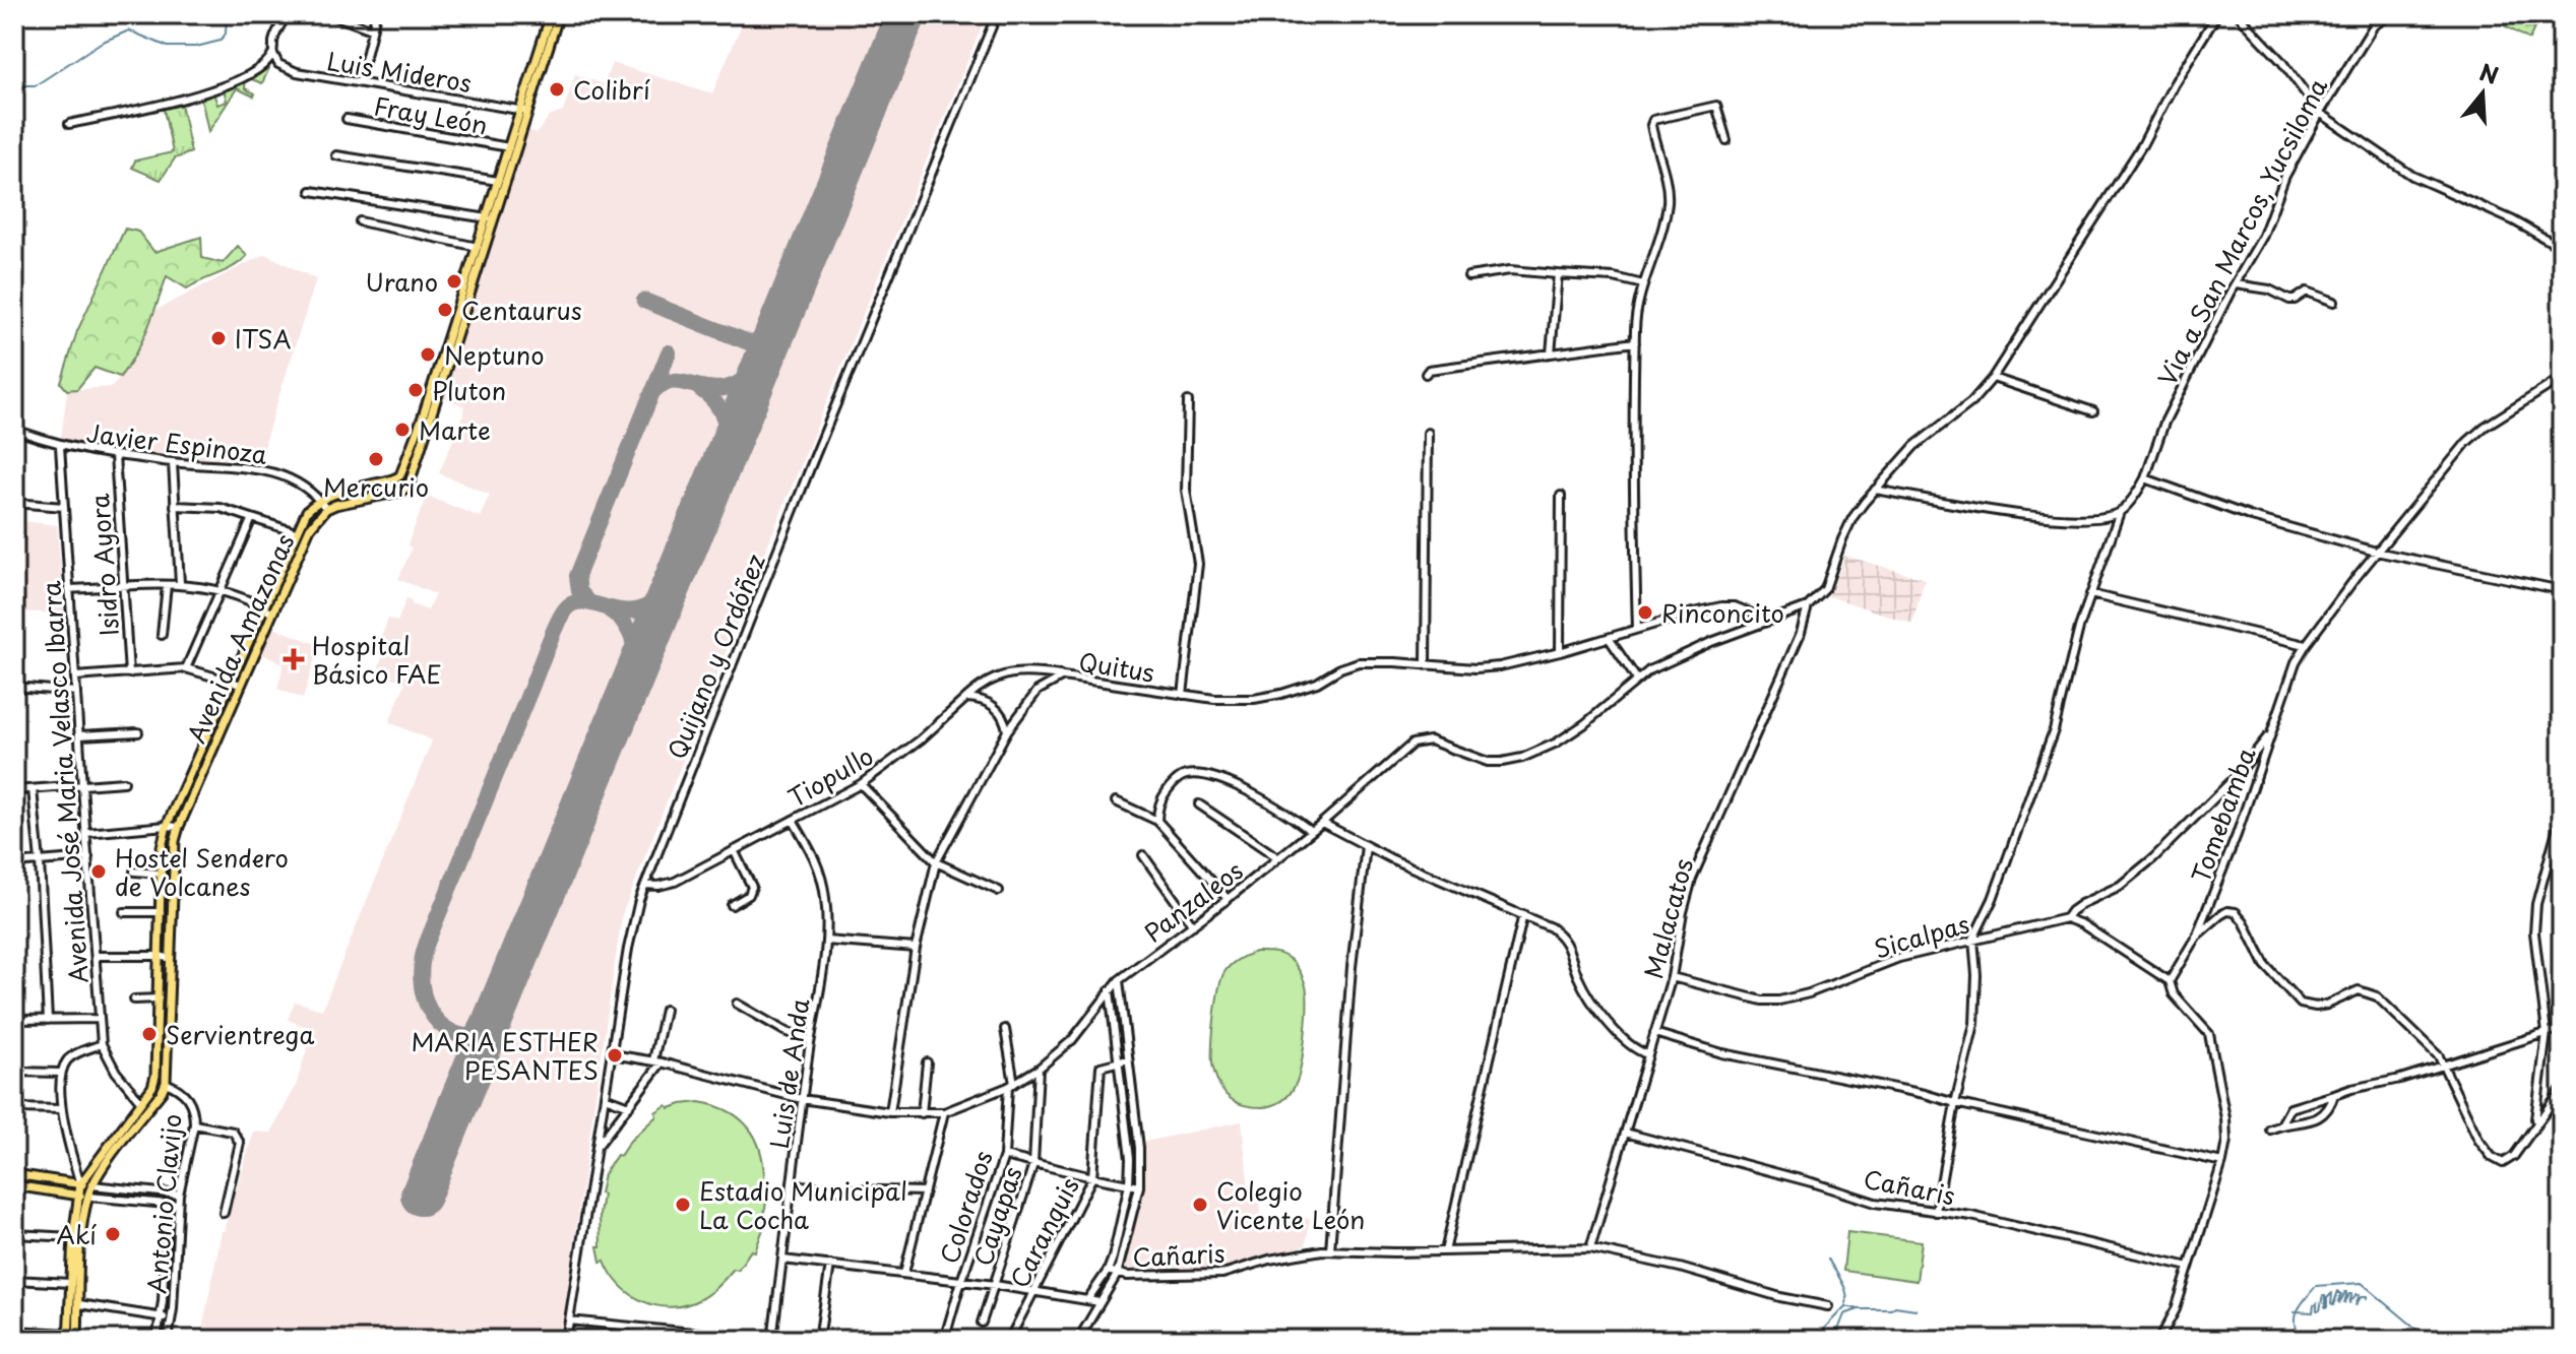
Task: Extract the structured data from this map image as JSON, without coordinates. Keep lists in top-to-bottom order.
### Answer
{
  "streets": {
    "main road": ["Avenida Amazonas"],
    "street": [
      "Luis Mideros",
      "Fray León",
      "Via a San Marcos, Yucsiloma",
      "Javier Espinoza",
      "Isidro Ayora",
      "Quijano y Ordóñez",
      "Quitus",
      "Tiopullo",
      "Avenida José Maria Velasco Ibarra",
      "Tomebamba",
      "Panzaleos",
      "Malacatos",
      "Sicalpas",
      "Luis de Anda",
      "Cañaris",
      "Antonio Clavijo",
      "Colorados",
      "Cayapas",
      "Caranquis"
    ]
  },
  "crossings": [
    ["Via a San Marcos, Yucsiloma", "Sicalpas"],
    ["Javier Espinoza", "Isidro Ayora"],
    ["Javier Espinoza", "Avenida Amazonas"],
    ["Javier Espinoza", "Avenida José Maria Velasco Ibarra"],
    ["Avenida Amazonas", "Avenida José Maria Velasco Ibarra"],
    ["Avenida Amazonas", "Antonio Clavijo"],
    ["Quijano y Ordóñez", "Tiopullo"],
    ["Quijano y Ordóñez", "Panzaleos"],
    ["Quitus", "Tiopullo"],
    ["Quitus", "Panzaleos"],
    ["Tiopullo", "Luis de Anda"],
    ["Panzaleos", "Malacatos"],
    ["Panzaleos", "Luis de Anda"],
    ["Panzaleos", "Colorados"],
    ["Panzaleos", "Cayapas"],
    ["Malacatos", "Sicalpas"],
    ["Malacatos", "Cañaris"]
  ],
  "places": {
    "other": [
      "Colibrí",
      "Urano",
      "Centaurus",
      "ITSA",
      "Neptuno",
      "Pluton",
      "Marte",
      "Mercurio",
      "Rinconcito",
      "Hostel Sendero de Volcanes",
      "Servientrega",
      "MARIA ESTHER PESANTES",
      "Estadio Municipal La Cocha",
      "Colegio Vicente León",
      "Akí"
    ],
    "health": ["Hospital Básico FAE"]
  },
  "north": "top"
}
